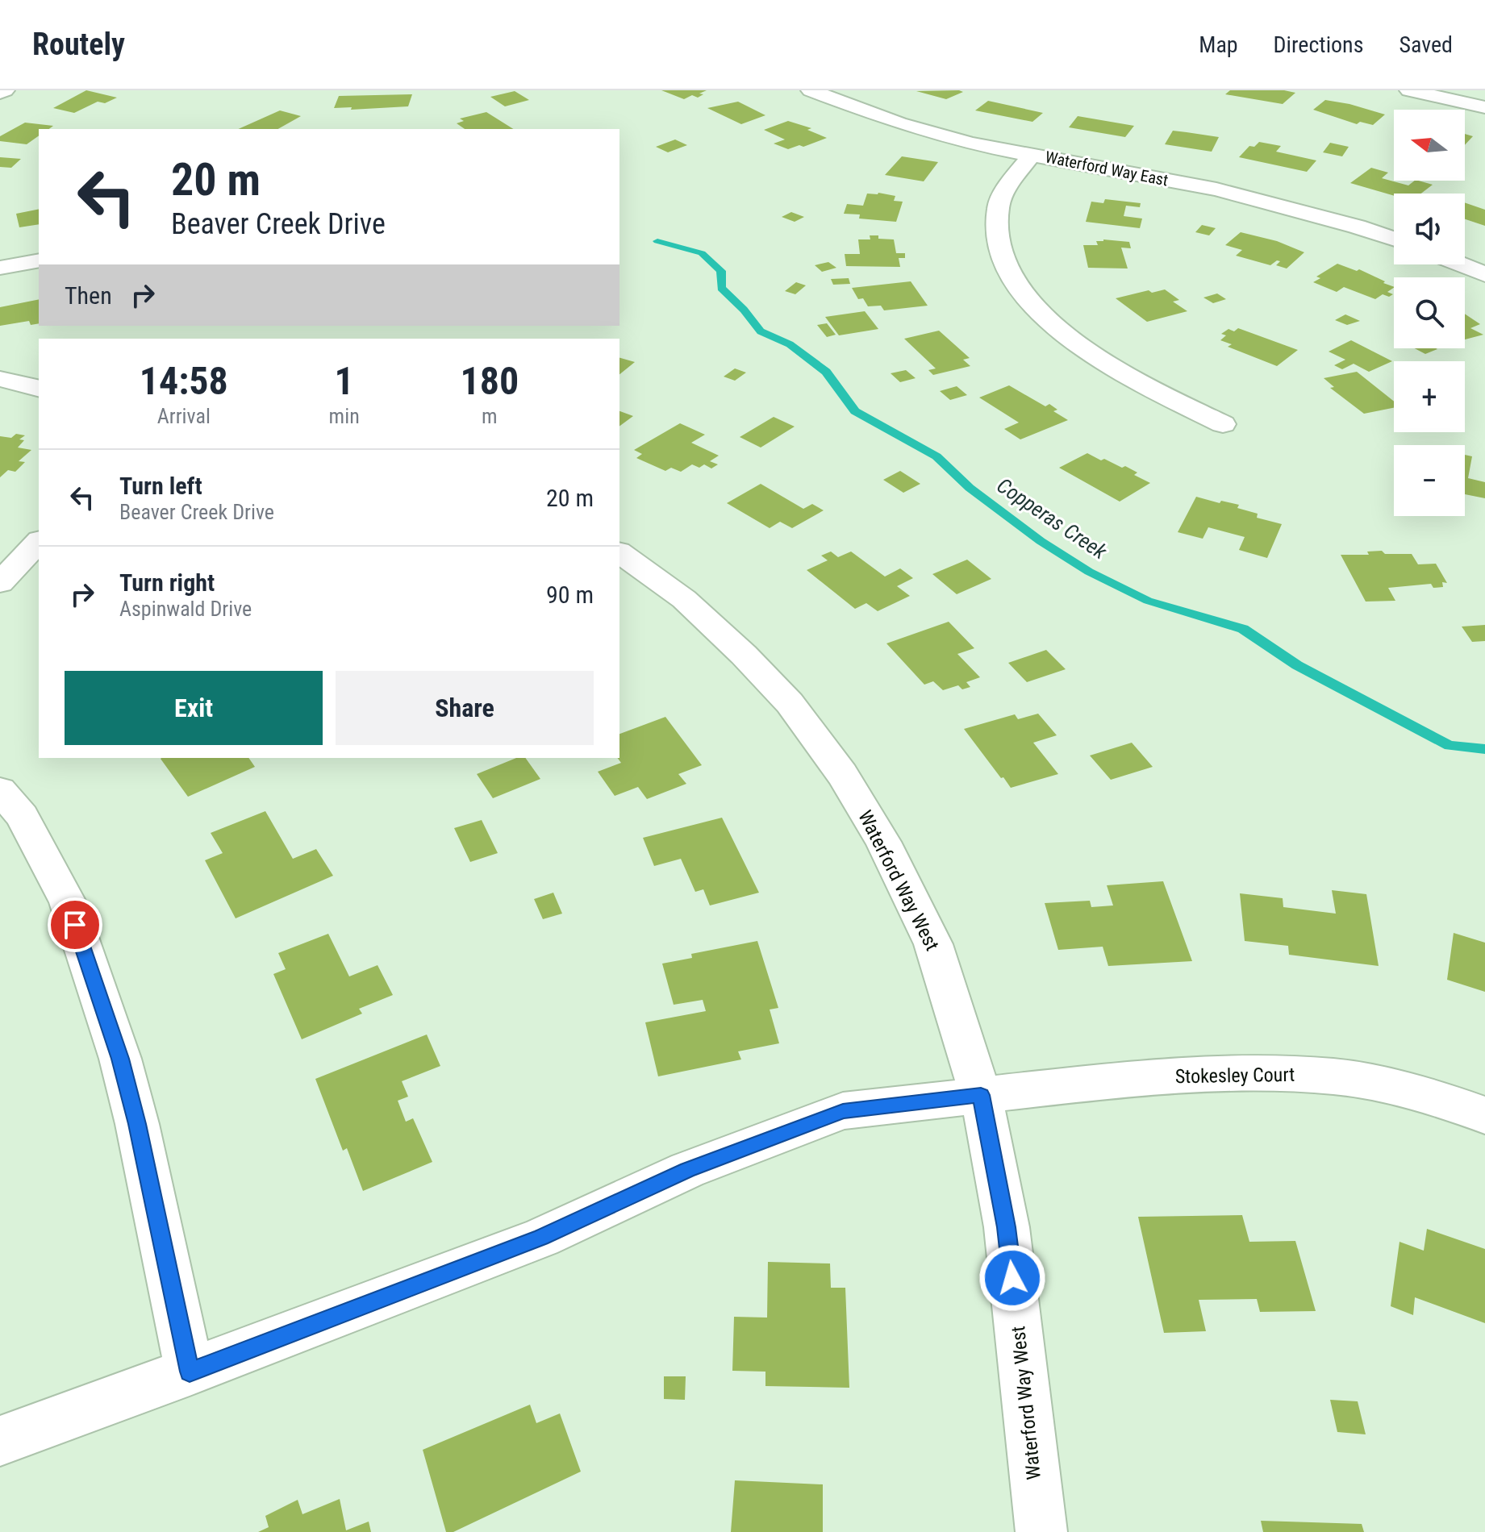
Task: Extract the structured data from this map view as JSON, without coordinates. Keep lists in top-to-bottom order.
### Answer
{
  "streets": {
    "street": ["Waterford Way East", "Waterford Way West", "Stokesley Court"]
  },
  "crossings": [
    ["Waterford Way West", "Stokesley Court"]
  ],
  "water": ["Copperas Creek"],
  "north": "left",
  "page": {
    "header": "Routely",
    "nav": ["Map", "Directions", "Saved"],
    "map_buttons": ["+", "−"],
    "turn": ["20 m", "Beaver Creek Drive"],
    "then": "Then",
    "eta": [
      "14:58",
      "Arrival",
      "1",
      "min",
      "180",
      "m"
    ],
    "list": [
      {
        "name": "Turn left",
        "note": "Beaver Creek Drive",
        "value": "20 m"
      },
      {
        "name": "Turn right",
        "note": "Aspinwald Drive",
        "value": "90 m"
      }
    ],
    "buttons": ["Exit", "Share"]
  }
}
